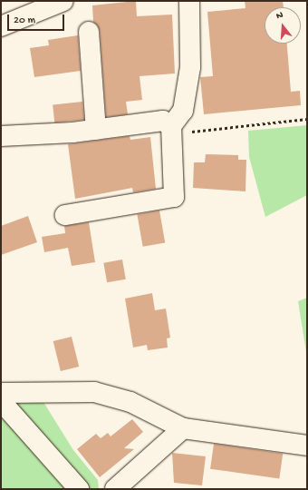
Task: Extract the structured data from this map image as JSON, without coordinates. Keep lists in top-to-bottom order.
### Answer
{
  "scale_bar": "20 m",
  "north": "top"
}
